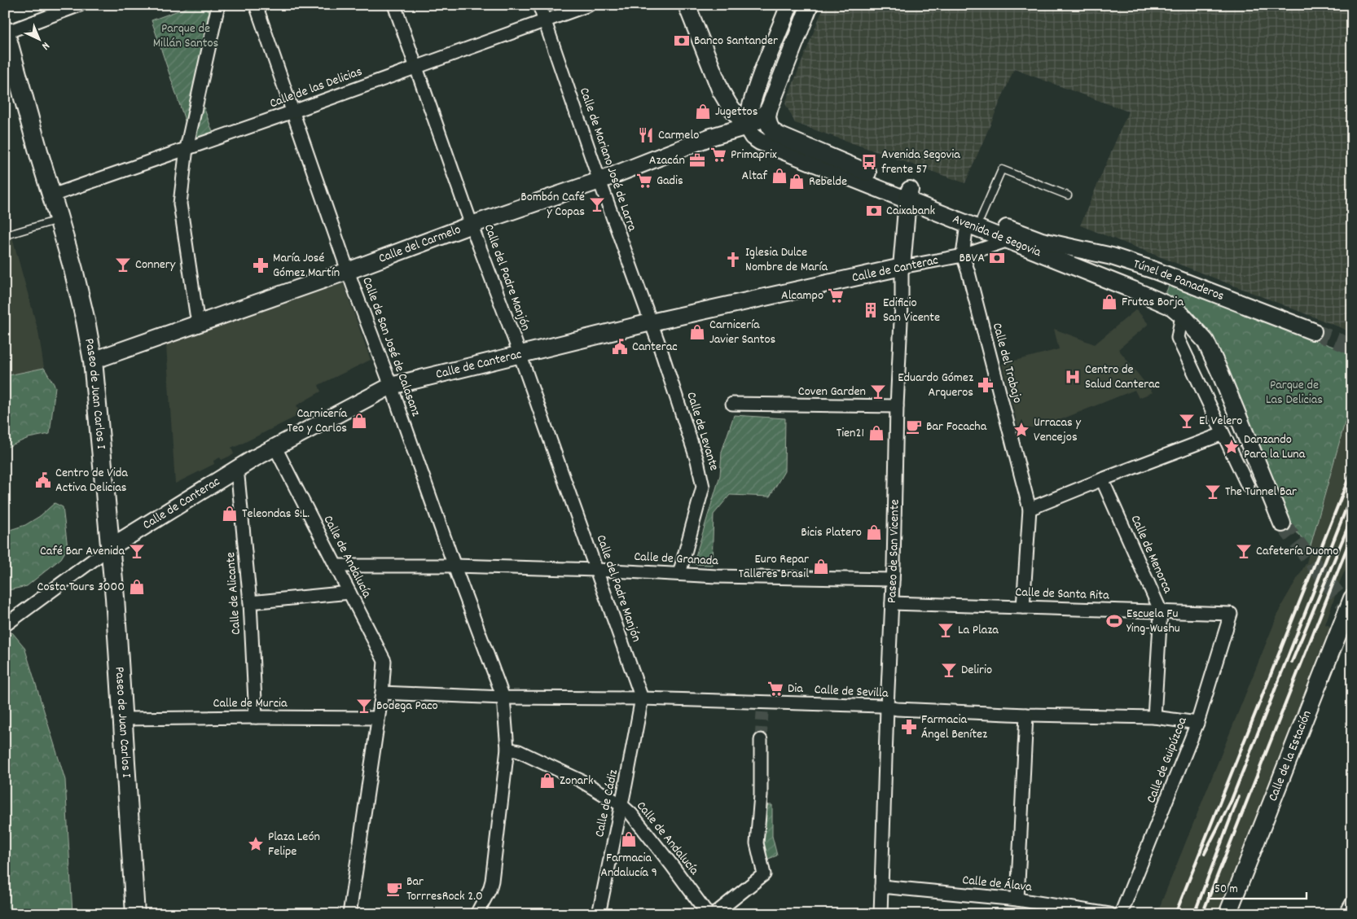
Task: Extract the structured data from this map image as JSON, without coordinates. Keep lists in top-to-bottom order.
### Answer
{
  "streets": {
    "main road": ["Paseo de Juan Carlos I"],
    "street": [
      "Calle de las Delicias",
      "Calle de Mariano José de Larra",
      "Avenida de Segovia",
      "Calle del Carmelo",
      "Calle de Canterac",
      "Calle del Padre Manjón",
      "Túnel de Panaderos",
      "Calle de San José de Calasanz",
      "Calle del Trabajo",
      "Calle de Levante",
      "Paseo de San Vicente",
      "Calle de Menorca",
      "Calle de Andalucía",
      "Calle de Granada",
      "Calle de Alicante",
      "Calle de Santa Rita",
      "Calle de Sevilla",
      "Calle de Murcia",
      "Calle de la Estación",
      "Calle de Guipúzcoa",
      "Calle de Cádiz",
      "Calle de Álava"
    ]
  },
  "crossings": [
    ["Calle de las Delicias", "Calle de Mariano José de Larra"],
    ["Calle de las Delicias", "Calle del Padre Manjón"],
    ["Calle de las Delicias", "Calle de San José de Calasanz"],
    ["Calle de las Delicias", "Paseo de Juan Carlos I"],
    ["Calle de Mariano José de Larra", "Calle del Carmelo"],
    ["Calle de Mariano José de Larra", "Calle de Canterac"],
    ["Calle de Mariano José de Larra", "Calle de Levante"],
    ["Avenida de Segovia", "Calle del Carmelo"],
    ["Avenida de Segovia", "Calle de Canterac"],
    ["Avenida de Segovia", "Túnel de Panaderos"],
    ["Avenida de Segovia", "Calle del Trabajo"],
    ["Avenida de Segovia", "Paseo de San Vicente"],
    ["Calle del Carmelo", "Calle del Padre Manjón"],
    ["Calle del Carmelo", "Calle de San José de Calasanz"],
    ["Calle del Carmelo", "Paseo de Juan Carlos I"],
    ["Calle de Canterac", "Calle del Padre Manjón"],
    ["Calle de Canterac", "Calle de San José de Calasanz"],
    ["Calle de Canterac", "Calle del Trabajo"],
    ["Calle de Canterac", "Paseo de Juan Carlos I"],
    ["Calle de Canterac", "Calle de Levante"],
    ["Calle de Canterac", "Paseo de San Vicente"],
    ["Calle de Canterac", "Calle de Andalucía"],
    ["Calle de Canterac", "Calle de Alicante"],
    ["Calle del Padre Manjón", "Calle de Granada"],
    ["Calle del Padre Manjón", "Calle de Sevilla"],
    ["Calle del Padre Manjón", "Calle de Cádiz"],
    ["Calle de San José de Calasanz", "Calle de Andalucía"],
    ["Calle de San José de Calasanz", "Calle de Granada"],
    ["Calle de San José de Calasanz", "Calle de Sevilla"],
    ["Calle del Trabajo", "Calle de Santa Rita"],
    ["Paseo de Juan Carlos I", "Calle de Murcia"],
    ["Calle de Levante", "Calle de Granada"],
    ["Paseo de San Vicente", "Calle de Granada"],
    ["Paseo de San Vicente", "Calle de Santa Rita"],
    ["Paseo de San Vicente", "Calle de Sevilla"],
    ["Paseo de San Vicente", "Calle de Álava"],
    ["Calle de Menorca", "Calle de Santa Rita"],
    ["Calle de Menorca", "Calle de Sevilla"],
    ["Calle de Andalucía", "Calle de Granada"],
    ["Calle de Andalucía", "Calle de Sevilla"],
    ["Calle de Andalucía", "Calle de Murcia"],
    ["Calle de Andalucía", "Calle de Cádiz"],
    ["Calle de Alicante", "Calle de Murcia"],
    ["Calle de Santa Rita", "Calle de Guipúzcoa"],
    ["Calle de Sevilla", "Calle de Guipúzcoa"],
    ["Calle de Sevilla", "Calle de Cádiz"]
  ],
  "parks": ["Parque de Millán Santos", "Parque de Las Delicias"],
  "places": {
    "bank": ["Banco Santander", "Caixabank", "BBVA"],
    "shop": [
      "Jugettos",
      "Altaf",
      "Rebelde",
      "Frutas Borja",
      "Carnicería Javier Santos",
      "Carnicería Teo y Carlos",
      "Tien21",
      "Teleondas S.L.",
      "Bicis Platero",
      "Euro Repar Talleres Brasil",
      "Costa Tours 3000",
      "Zonark",
      "Farmacia Andalucía 9"
    ],
    "restaurant": ["Carmelo"],
    "supermarket": [
      "Primaprix",
      "Gadis",
      "Alcampo",
      "Dia"
    ],
    "office": ["Azacán"],
    "bus stop": ["Avenida Segovia frente 57"],
    "bar": [
      "Bombón Café y Copas",
      "Connery",
      "Coven Garden",
      "El Velero",
      "The Tunnel Bar",
      "Café Bar Avenida",
      "Cafetería Duomo",
      "La Plaza",
      "Delirio",
      "Bodega Paco"
    ],
    "church": ["Iglesia Dulce Nombre de María"],
    "pharmacy": ["María José Gómez Martín", "Eduardo Gómez Arqueros", "Farmacia Ángel Benítez"],
    "building": ["Edificio San Vicente"],
    "public building": ["Canterac", "Centro de Vida Activa Delicias"],
    "hospital": ["Centro de Salud Canterac"],
    "cafe": ["Bar Focacha", "Bar TorrresRock 2.0"],
    "place": ["Urracas y Vencejos", "Danzando Para la Luna", "Plaza León Felipe"],
    "sports": ["Escuela Fu Ying-Wushu"]
  },
  "scale_bar": "50 m",
  "north": "bottom right"
}
